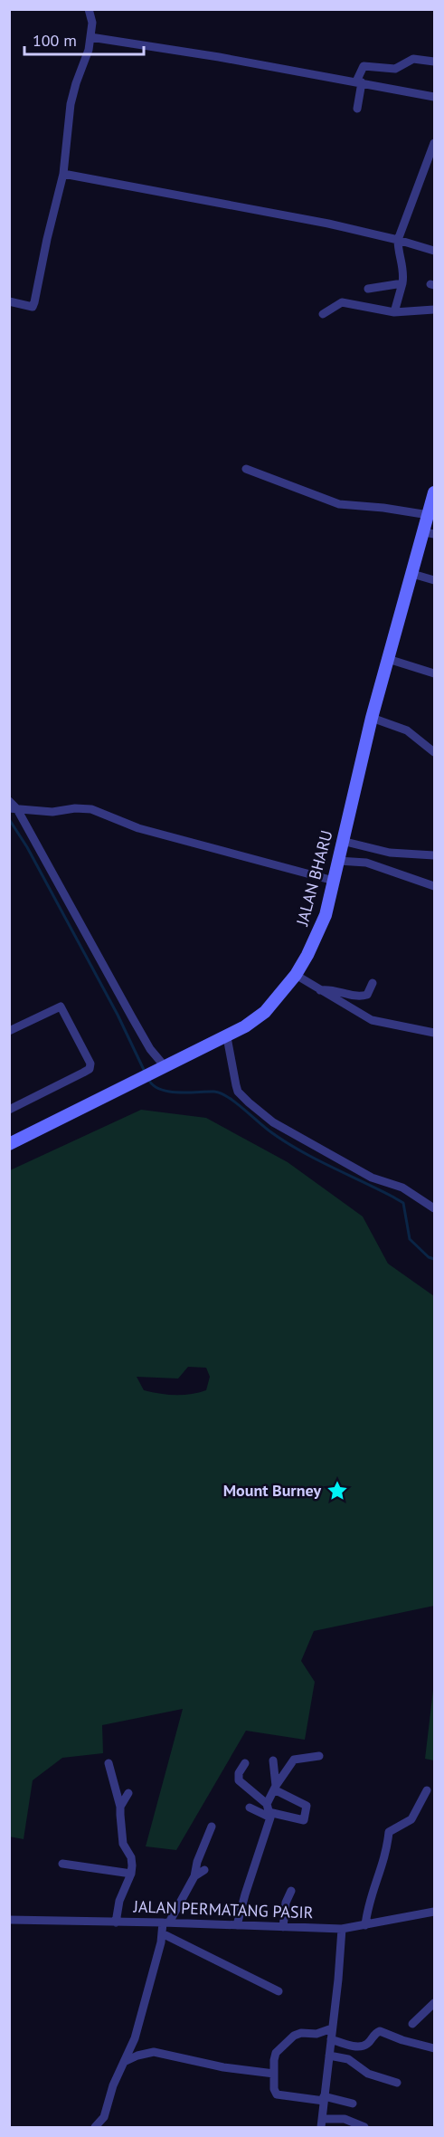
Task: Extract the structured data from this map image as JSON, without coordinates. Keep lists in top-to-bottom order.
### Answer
{
  "streets": {
    "main road": ["JALAN BHARU"],
    "street": ["JALAN PERMATANG PASIR"]
  },
  "places": {
    "place": ["Mount Burney"]
  },
  "scale_bar": "100 m"
}
